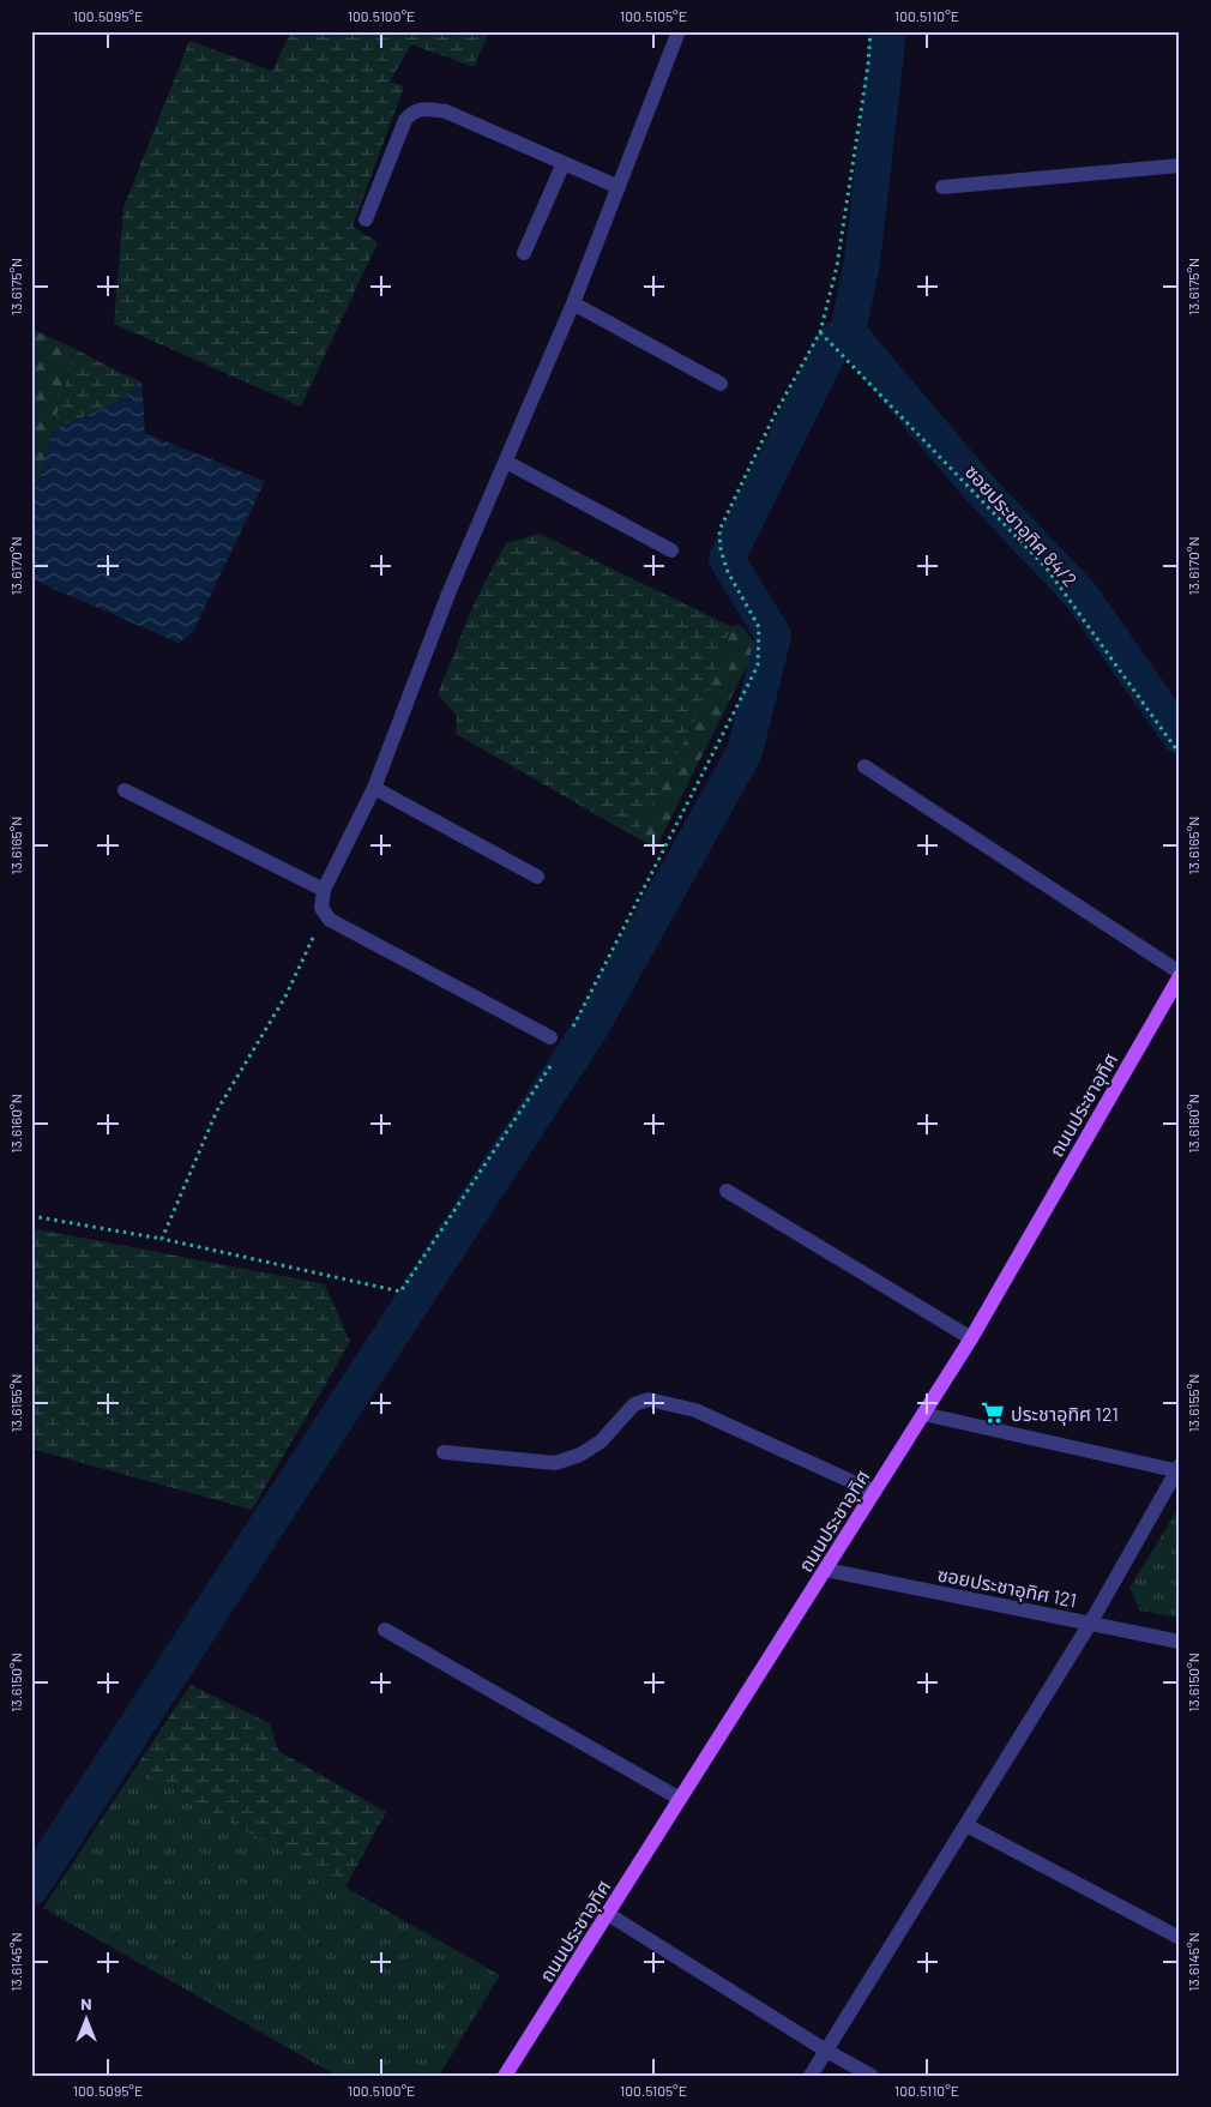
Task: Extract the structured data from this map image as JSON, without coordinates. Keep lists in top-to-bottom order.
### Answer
{
  "streets": {
    "main road": ["ถนนประชาอุทิศ"],
    "street": ["ซอยประชาอุทิศ 121"],
    "path": ["ซอยประชาอุทิศ 84/2"]
  },
  "crossings": [
    ["ถนนประชาอุทิศ", "ซอยประชาอุทิศ 121"]
  ],
  "places": {
    "supermarket": ["ประชาอุทิศ 121"]
  },
  "north": "top",
  "coordinates": [
    "100.5095°E",
    "100.5100°E",
    "100.5105°E",
    "100.5110°E",
    "13.6175°N",
    "13.6170°N",
    "13.6165°N",
    "13.6160°N",
    "13.6155°N",
    "13.6150°N",
    "13.6145°N"
  ]
}
